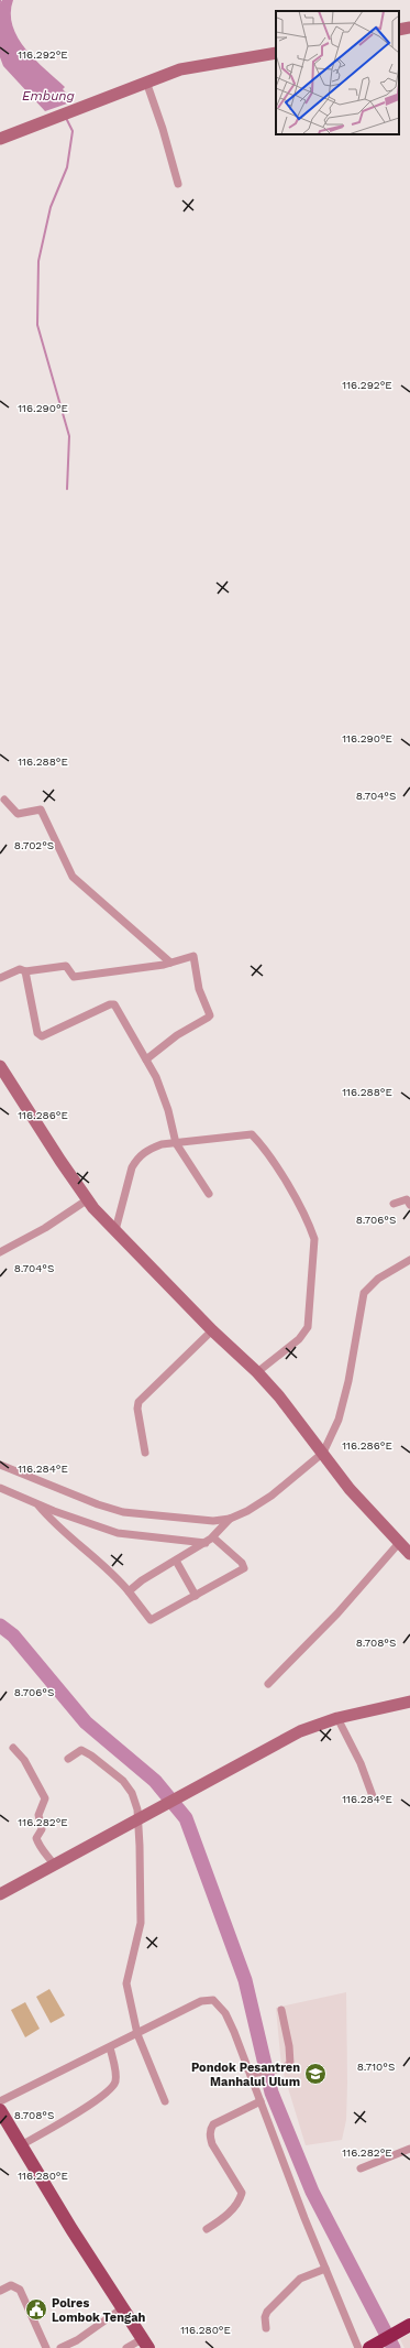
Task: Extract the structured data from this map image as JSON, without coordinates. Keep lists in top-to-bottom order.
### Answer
{
  "water": ["Embung"],
  "places": {
    "school or university": ["Pondok Pesantren Manhalul Ulum"],
    "public building": ["Polres Lombok Tengah"]
  },
  "coordinates": [
    "116.292°E",
    "116.290°E",
    "116.288°E",
    "8.704°S",
    "8.702°S",
    "116.286°E",
    "8.706°S",
    "116.284°E",
    "8.708°S",
    "116.282°E",
    "8.710°S",
    "116.280°E"
  ]
}
